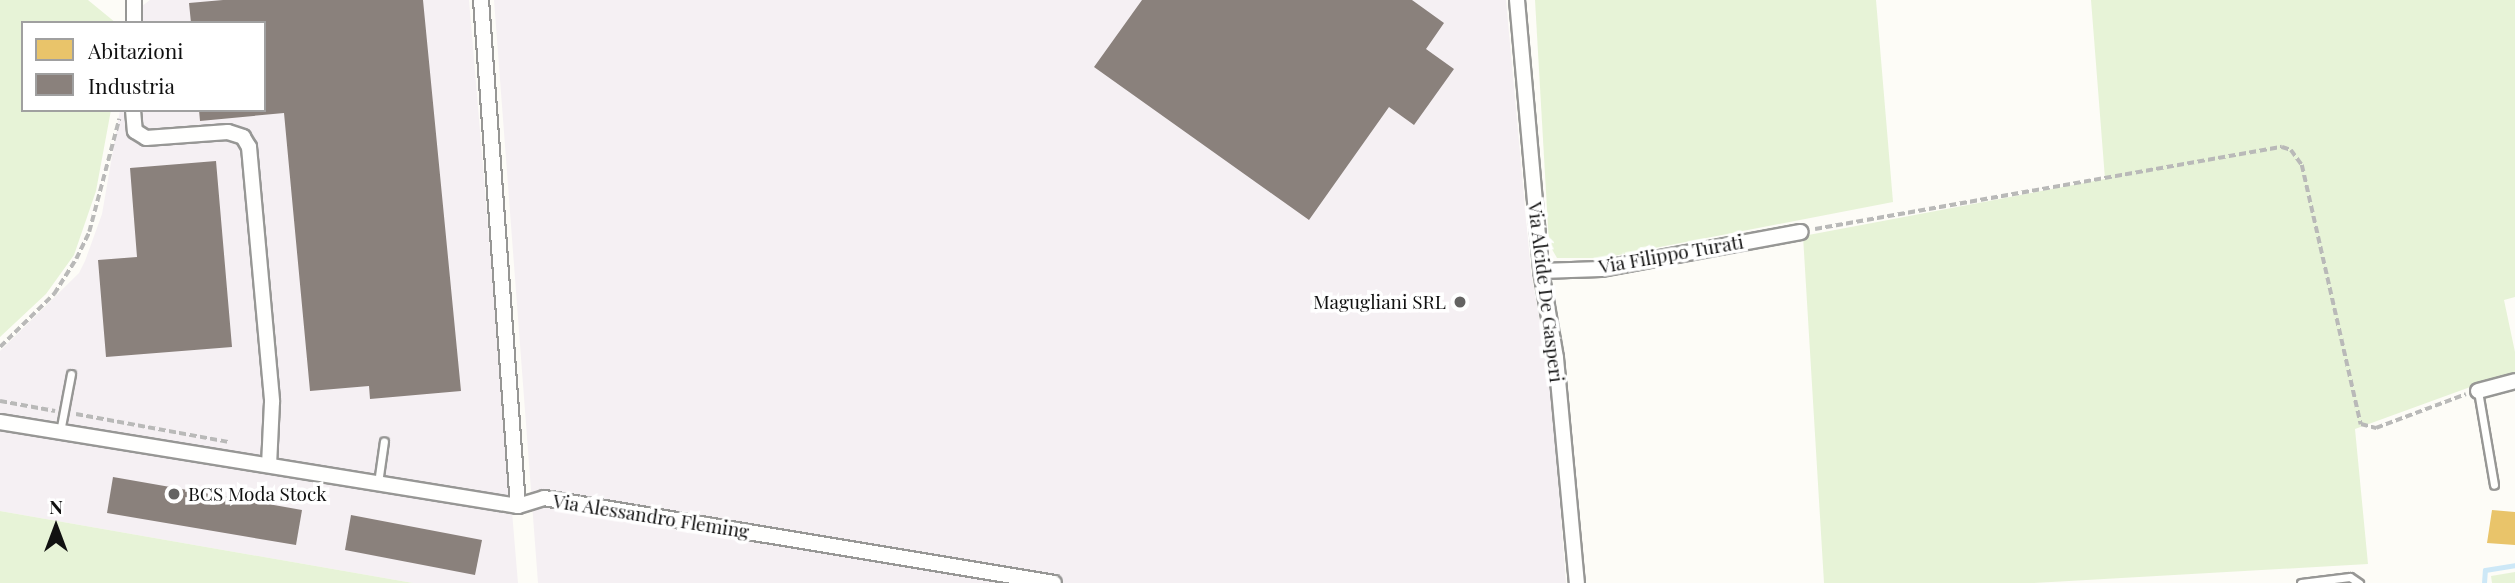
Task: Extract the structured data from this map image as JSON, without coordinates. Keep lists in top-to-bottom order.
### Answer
{
  "streets": {
    "street": ["Via Filippo Turati", "Via Alcide De Gasperi", "Via Alessandro Fleming"]
  },
  "crossings": [
    ["Via Filippo Turati", "Via Alcide De Gasperi"]
  ],
  "places": ["Magugliani SRL", "BCS Moda Stock"],
  "legend": ["Abitazioni", "Industria"],
  "north": "top"
}
